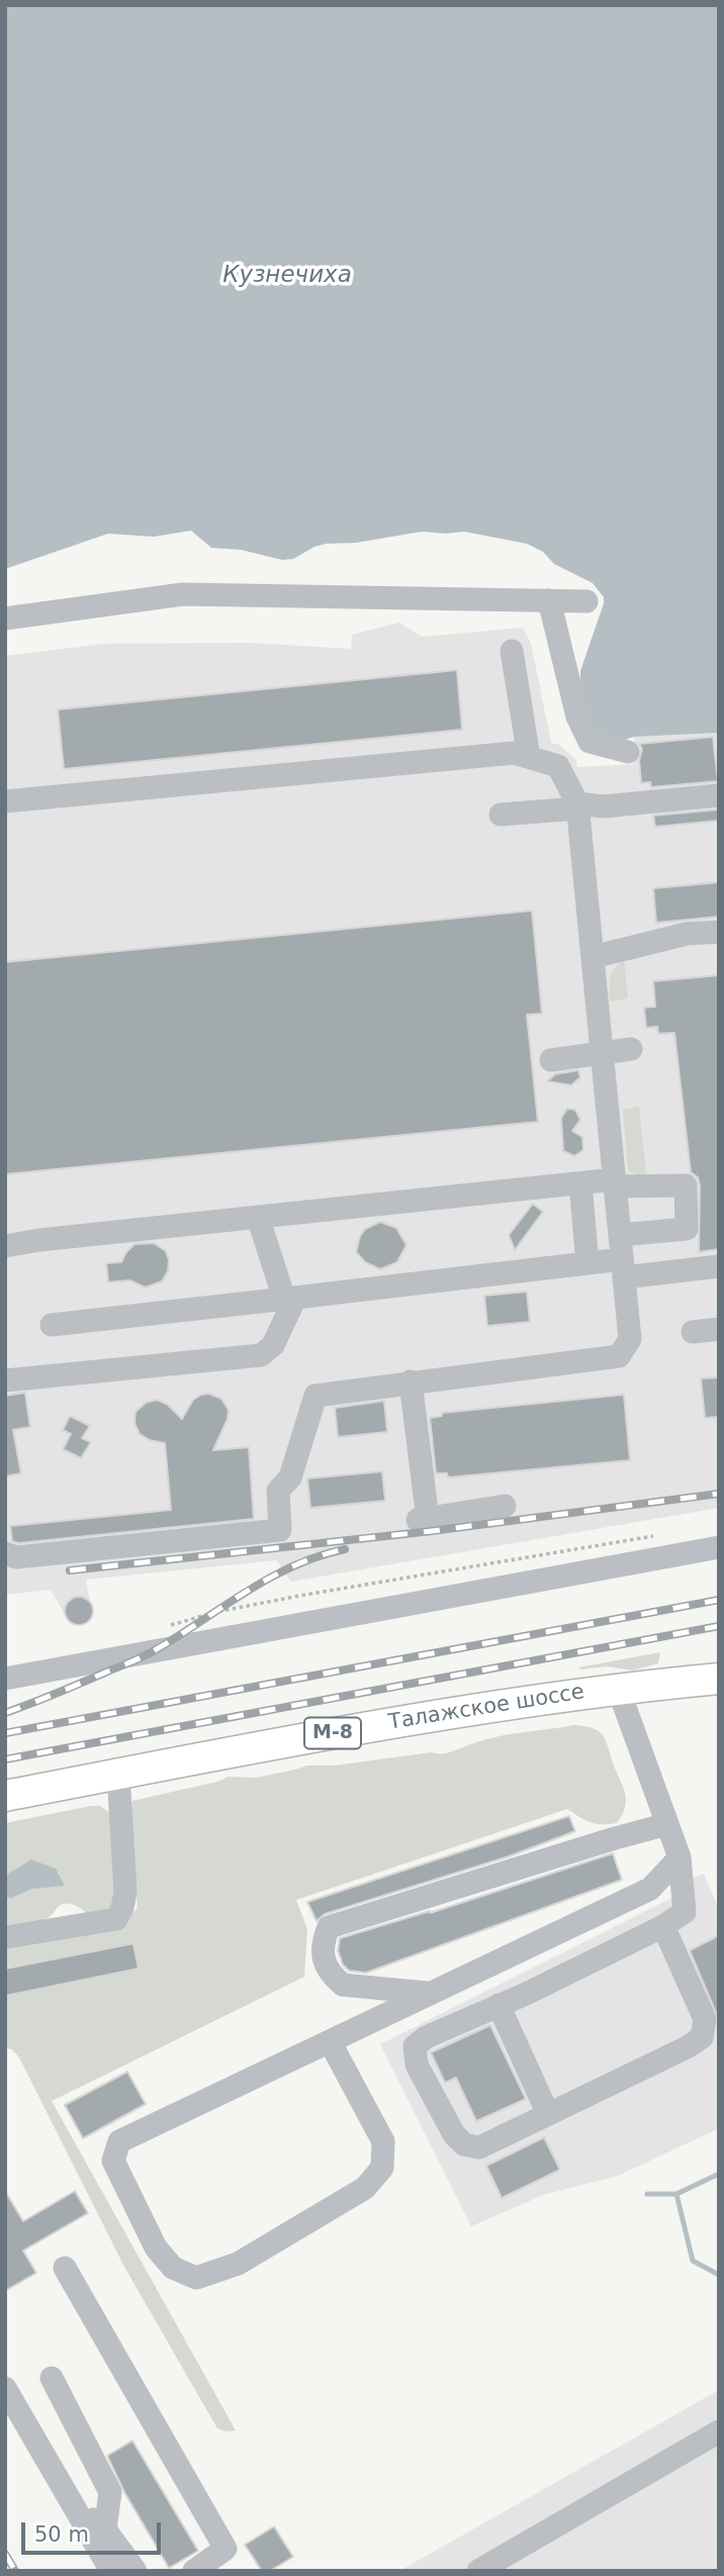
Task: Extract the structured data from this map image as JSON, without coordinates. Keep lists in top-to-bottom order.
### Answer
{
  "streets": {
    "main road": ["Талажское шоссе", "М-8"]
  },
  "water": ["Кузнечиха"],
  "scale_bar": "50 m"
}
